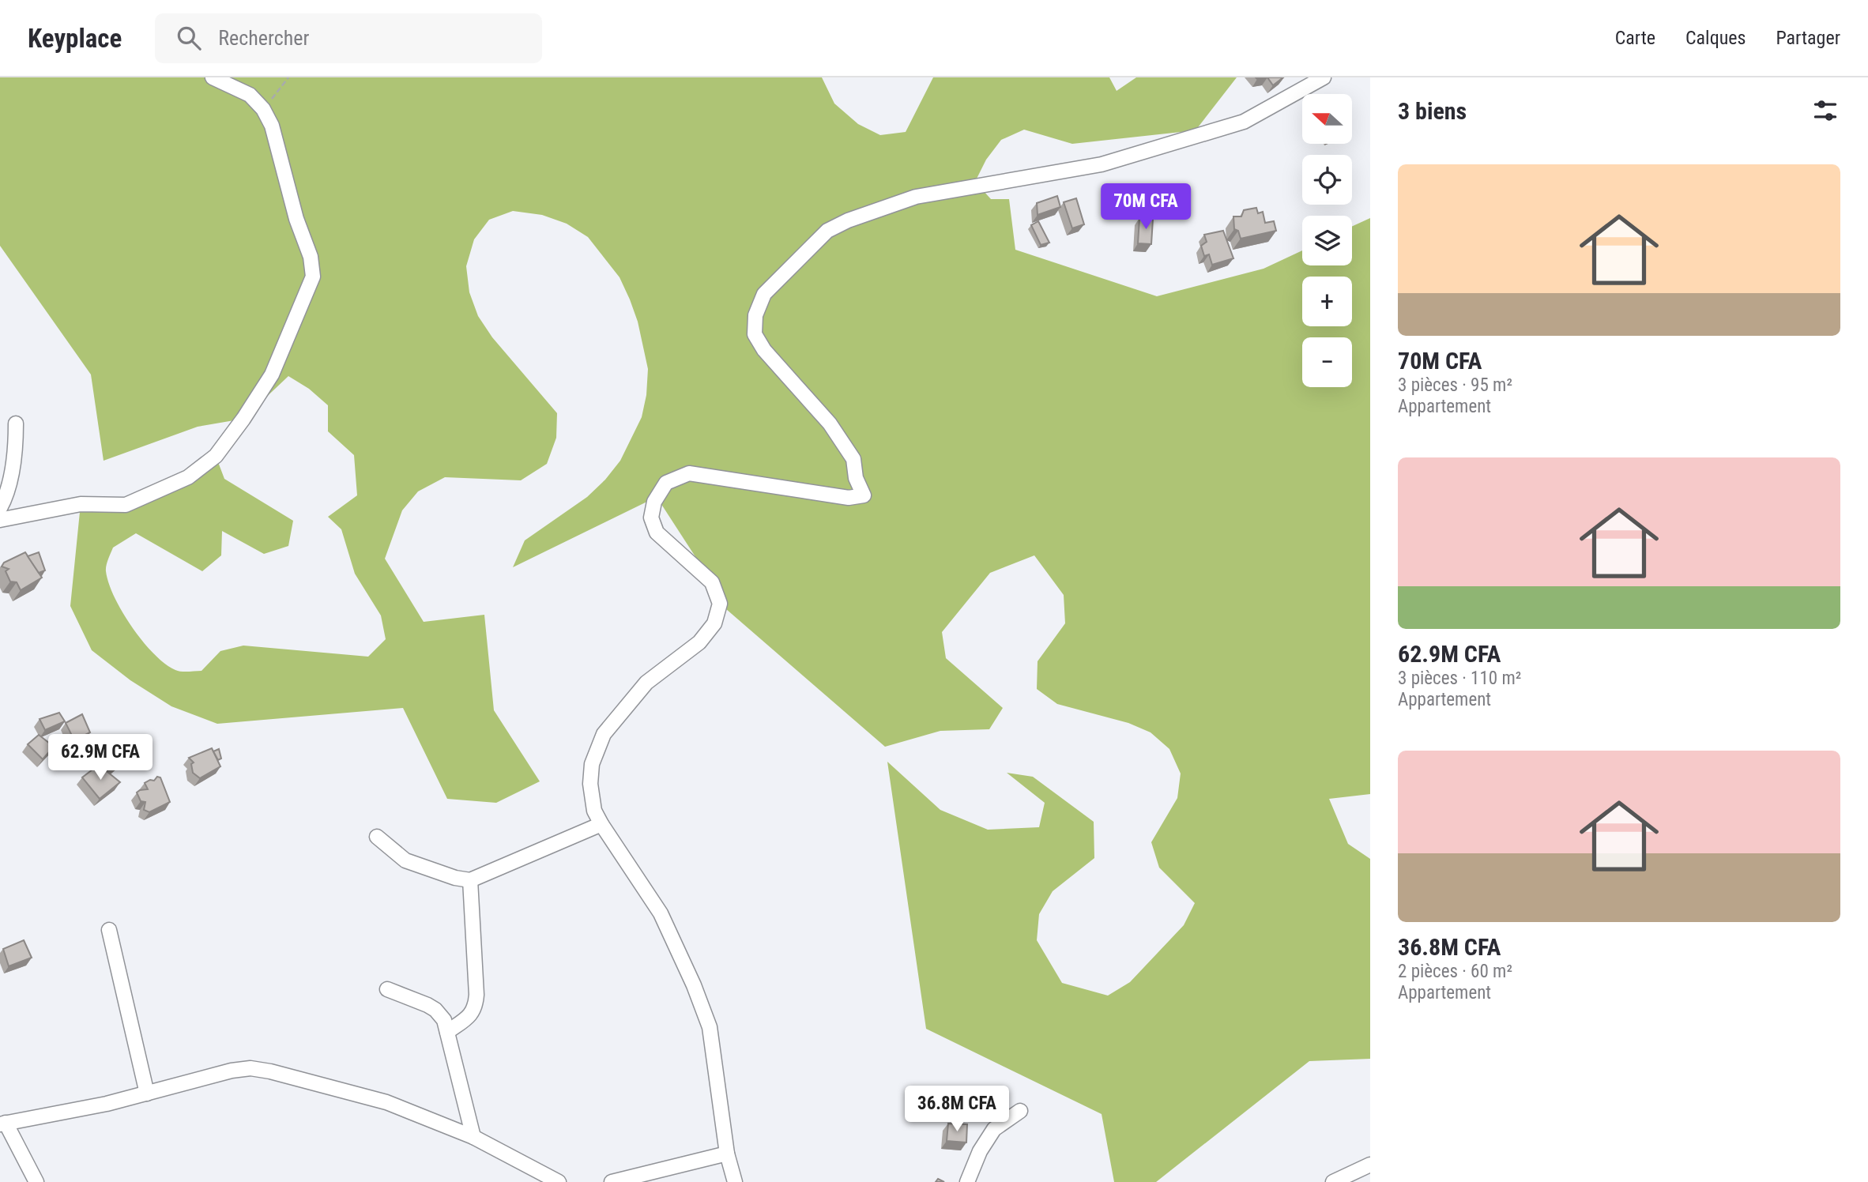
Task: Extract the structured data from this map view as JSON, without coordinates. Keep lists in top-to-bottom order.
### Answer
{
  "north": "left",
  "page": {
    "header": "Keyplace",
    "search": "Rechercher",
    "nav": ["Carte", "Calques", "Partager"],
    "heading": "3 biens",
    "map_buttons": ["+", "−"],
    "list": [
      {
        "name": "70M CFA",
        "note": "3 pièces · 95 m² · Appartement"
      },
      {
        "name": "62.9M CFA",
        "note": "3 pièces · 110 m² · Appartement"
      },
      {
        "name": "36.8M CFA",
        "note": "2 pièces · 60 m² · Appartement"
      }
    ],
    "price": ["70M CFA", "62.9M CFA", "36.8M CFA"]
  }
}
